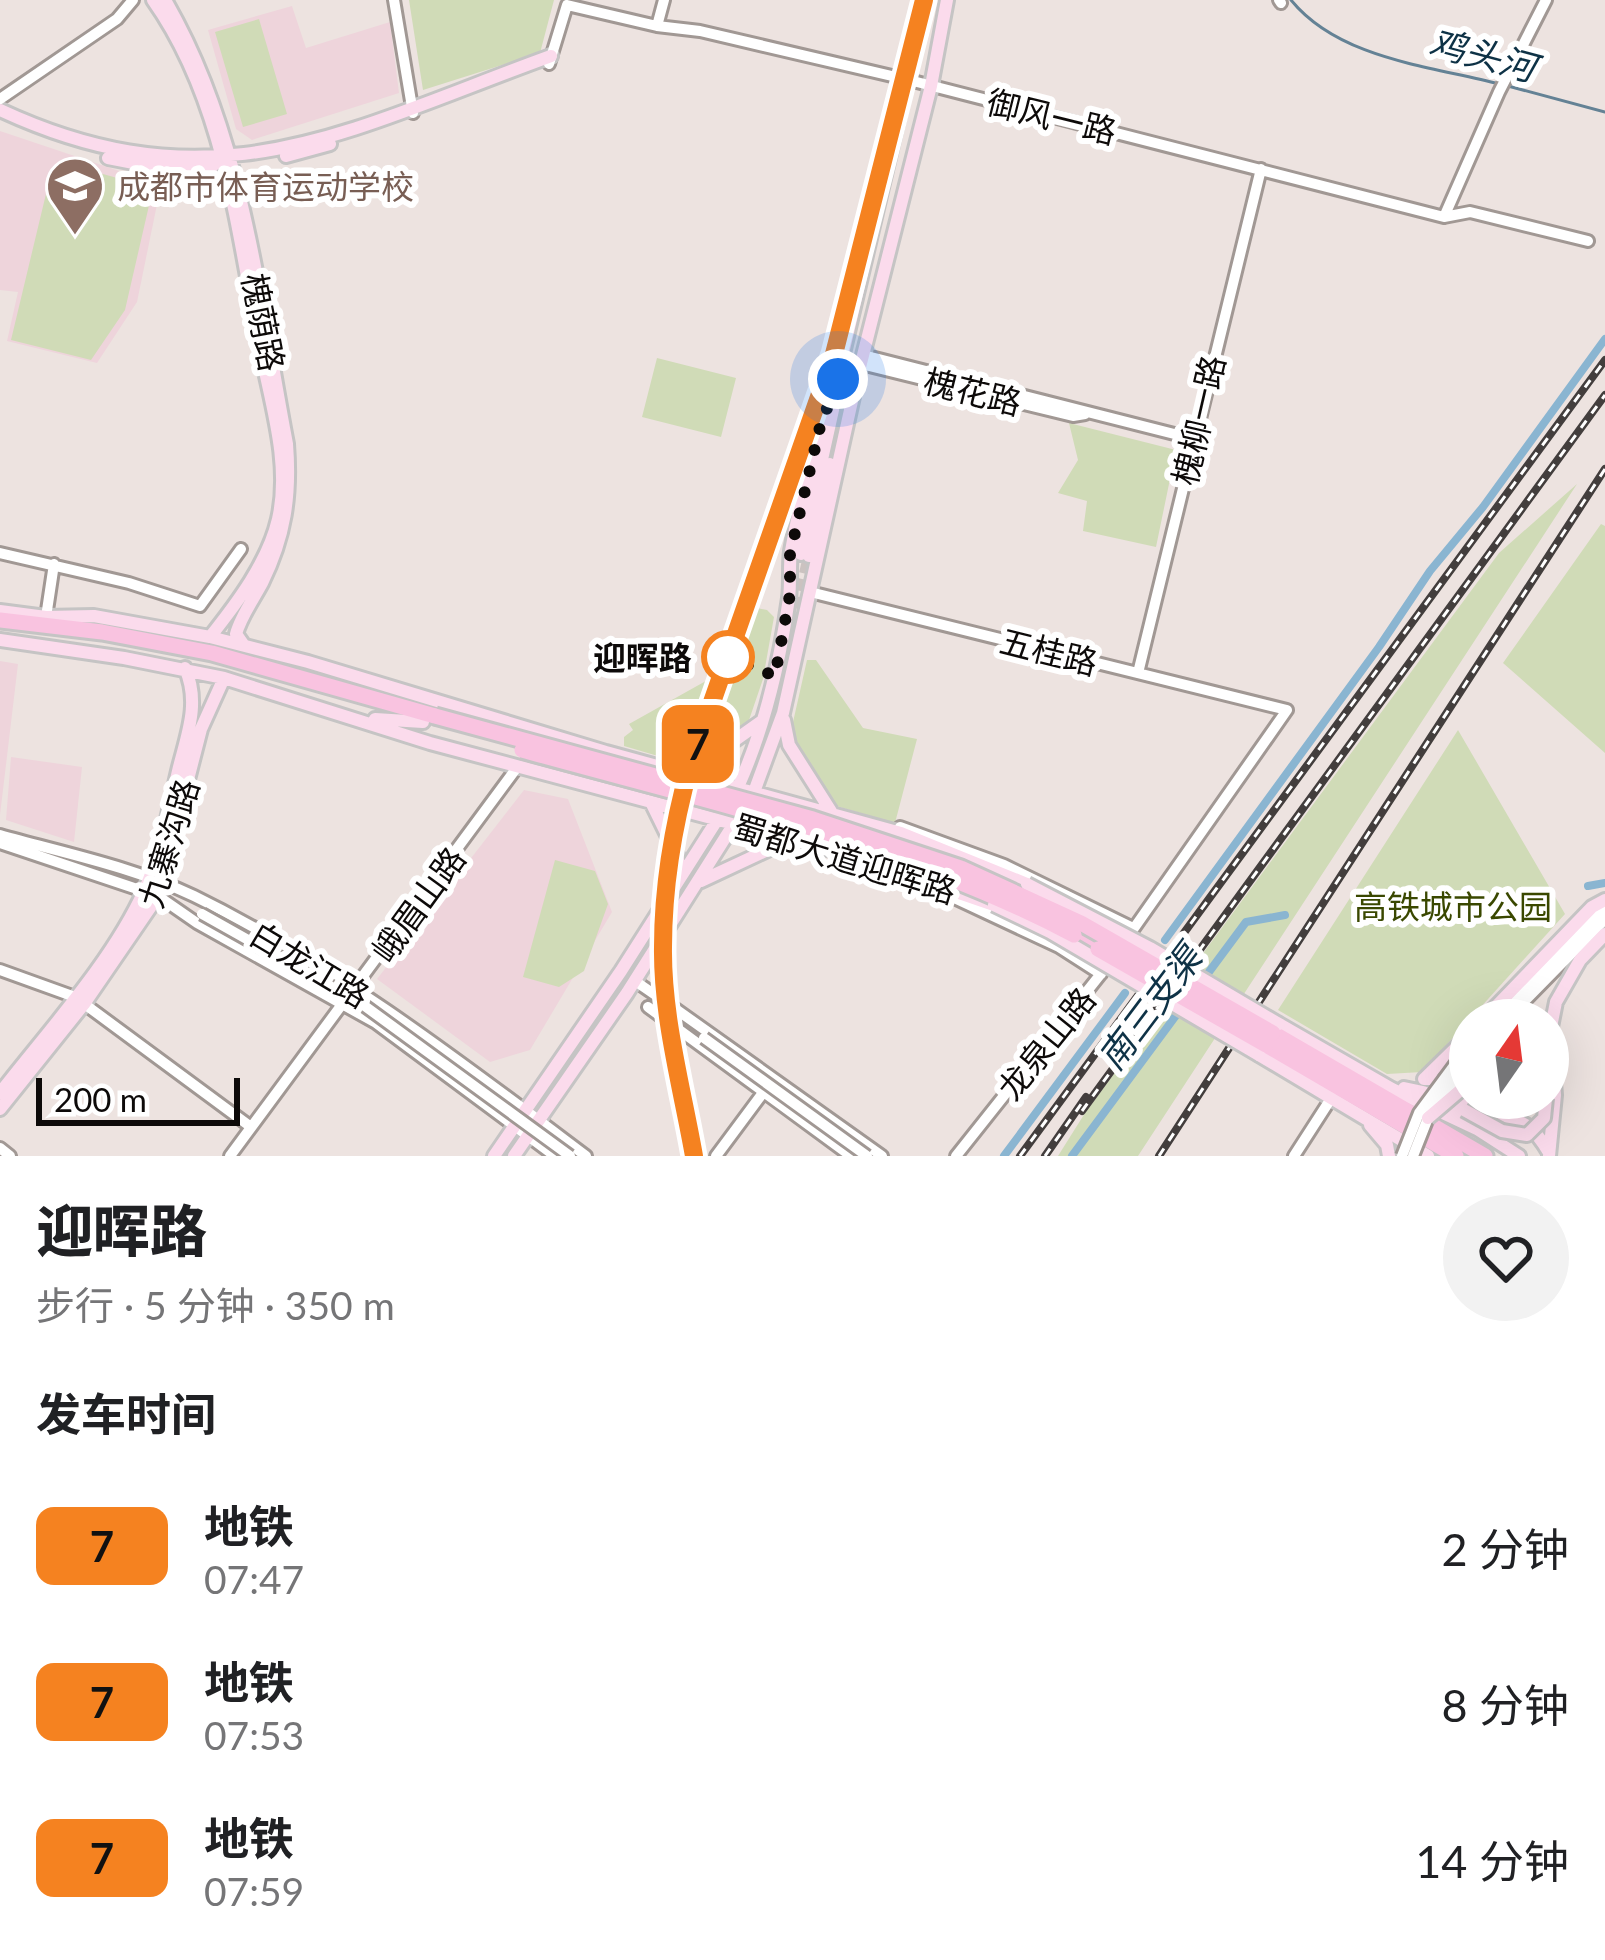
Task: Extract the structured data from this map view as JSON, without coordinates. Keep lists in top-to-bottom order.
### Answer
{
  "streets": {
    "highway": ["蜀都大道迎晖路"],
    "main road": ["御风一路", "槐荫路", "九寨沟路"],
    "street": [
      "槐花路",
      "槐柳一路",
      "五桂路",
      "峨眉山路",
      "白龙江路",
      "龙泉山路"
    ]
  },
  "crossings": [
    ["御风一路", "槐荫路"],
    ["御风一路", "槐柳一路"],
    ["槐荫路", "蜀都大道迎晖路"],
    ["槐花路", "槐柳一路"],
    ["槐柳一路", "五桂路"],
    ["五桂路", "龙泉山路"],
    ["九寨沟路", "蜀都大道迎晖路"],
    ["九寨沟路", "白龙江路"],
    ["蜀都大道迎晖路", "峨眉山路"],
    ["峨眉山路", "白龙江路"]
  ],
  "water": ["鸡头河", "南三支渠"],
  "parks": ["高铁城市公园"],
  "places": {
    "school or university": ["成都市体育运动学校"],
    "other": ["迎晖路"]
  },
  "lines": ["metro line 7"],
  "scale_bar": "200 m",
  "north": "top",
  "page": {
    "on_map": "7",
    "scale": "200 m",
    "heading": [
      ["迎晖路", "步行 · 5 分钟 · 350 m"],
      "发车时间"
    ],
    "list": [
      {
        "mark": "7",
        "name": "地铁",
        "note": "07:47",
        "value": "2 分钟"
      },
      {
        "mark": "7",
        "name": "地铁",
        "note": "07:53",
        "value": "8 分钟"
      },
      {
        "mark": "7",
        "name": "地铁",
        "note": "07:59",
        "value": "14 分钟"
      }
    ]
  }
}
